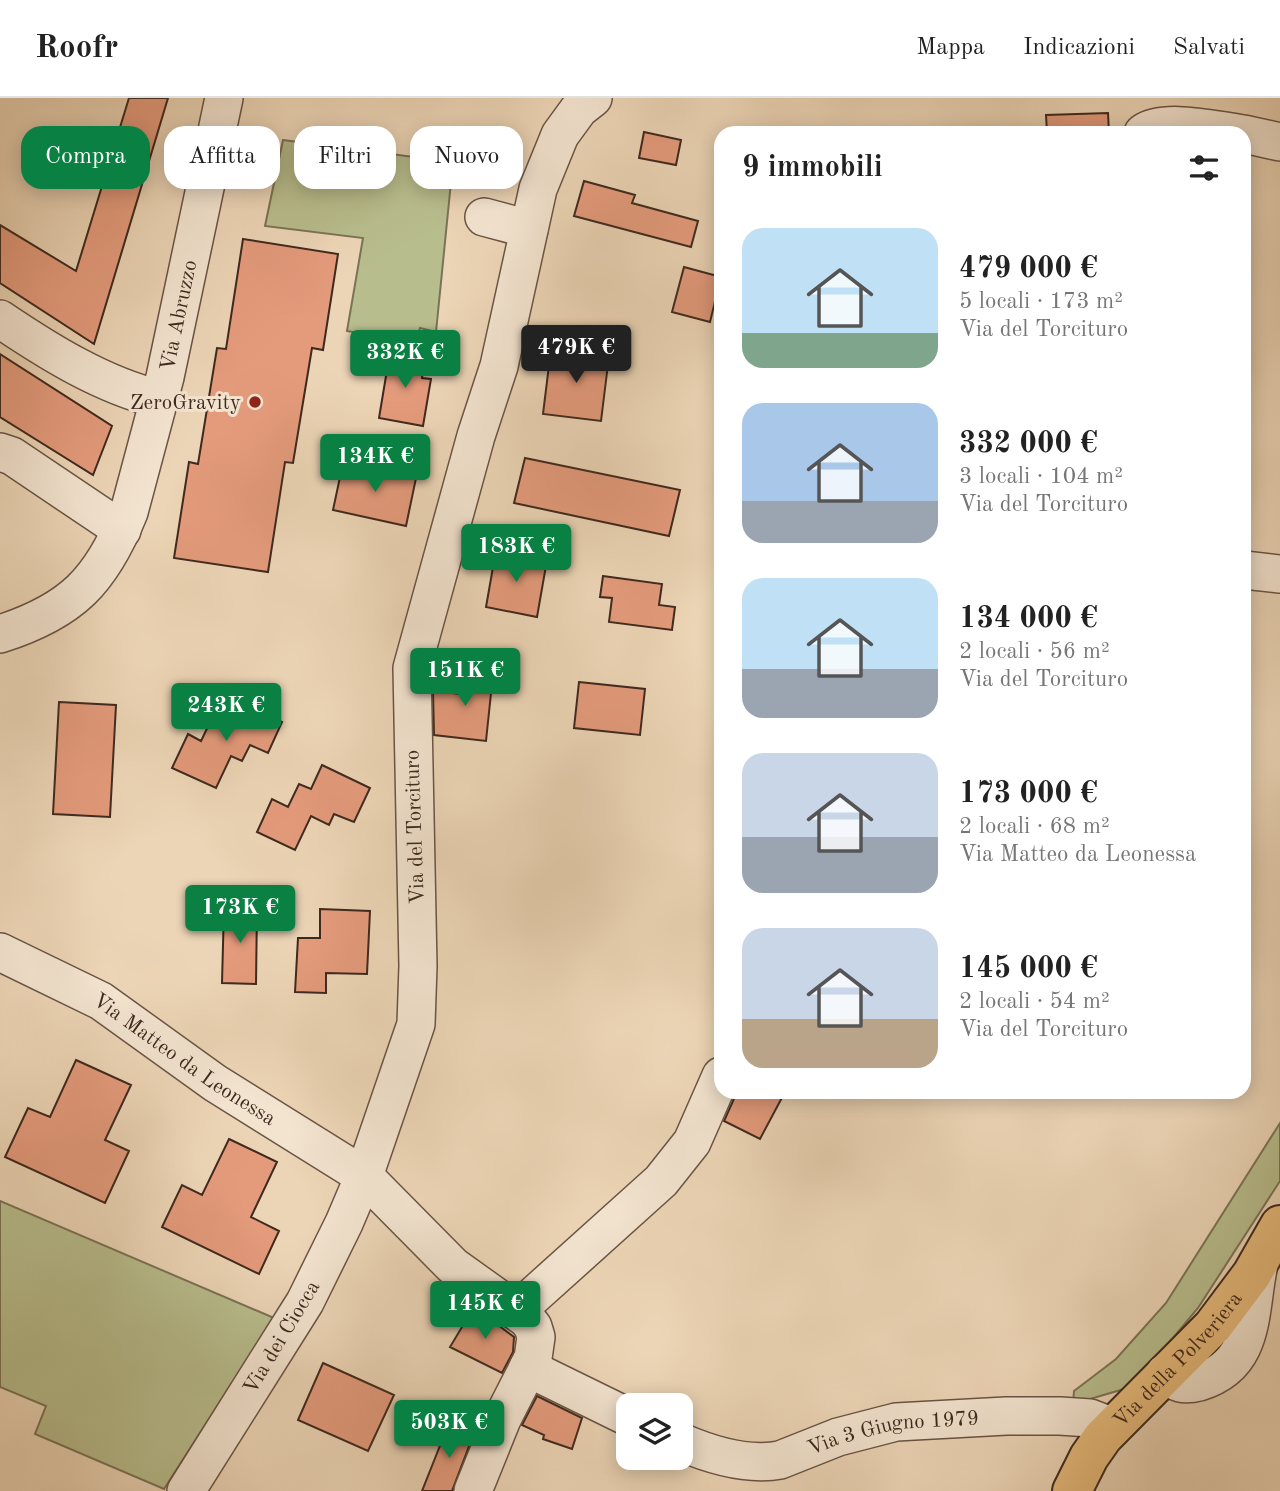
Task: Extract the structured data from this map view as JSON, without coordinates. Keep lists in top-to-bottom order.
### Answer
{
  "streets": {
    "main road": ["Via della Polveriera"],
    "street": [
      "Via Abruzzo",
      "Via del Torcituro",
      "Via Matteo da Leonessa",
      "Via dei Ciocca",
      "Via 3 Giugno 1979"
    ]
  },
  "crossings": [
    ["Via del Torcituro", "Via Matteo da Leonessa"],
    ["Via del Torcituro", "Via dei Ciocca"],
    ["Via Matteo da Leonessa", "Via dei Ciocca"],
    ["Via della Polveriera", "Via 3 Giugno 1979"]
  ],
  "places": ["ZeroGravity"],
  "page": {
    "header": "Roofr",
    "nav": ["Mappa", "Indicazioni", "Salvati"],
    "chip": [
      "Compra",
      "Affitta",
      "Filtri",
      "Nuovo"
    ],
    "heading": "9 immobili",
    "list": [
      {
        "name": "479 000 €",
        "note": "5 locali · 173 m² · Via del Torcituro"
      },
      {
        "name": "332 000 €",
        "note": "3 locali · 104 m² · Via del Torcituro"
      },
      {
        "name": "134 000 €",
        "note": "2 locali · 56 m² · Via del Torcituro"
      },
      {
        "name": "173 000 €",
        "note": "2 locali · 68 m² · Via Matteo da Leonessa"
      },
      {
        "name": "145 000 €",
        "note": "2 locali · 54 m² · Via del Torcituro"
      }
    ],
    "price": [
      "479K €",
      "332K €",
      "134K €",
      "183K €",
      "151K €",
      "243K €",
      "173K €",
      "145K €",
      "503K €"
    ]
  }
}
